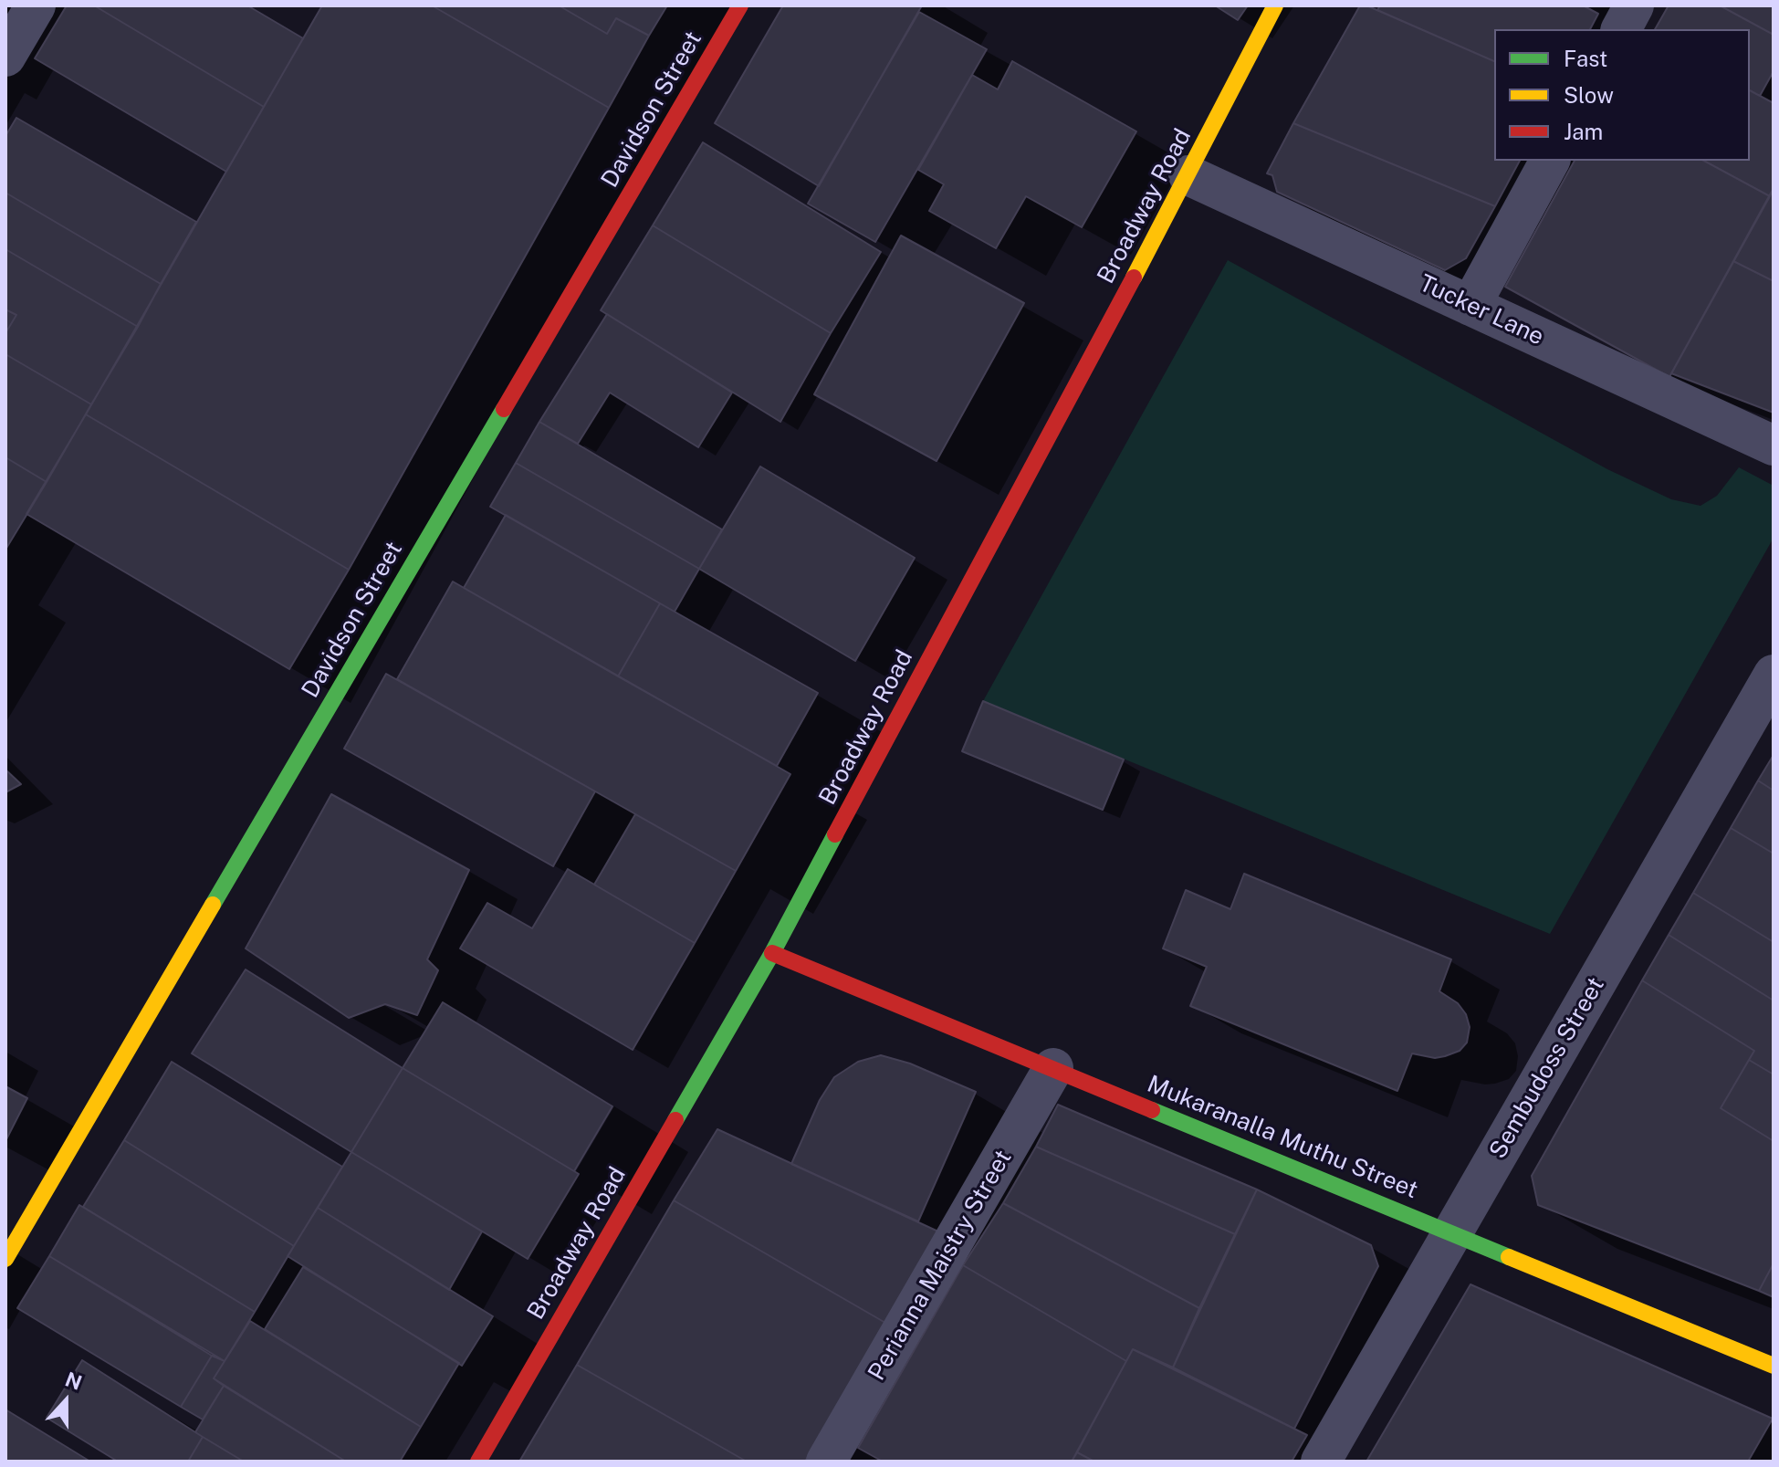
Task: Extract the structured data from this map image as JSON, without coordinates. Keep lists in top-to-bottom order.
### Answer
{
  "streets": {
    "street": [
      "Davidson Street",
      "Broadway Road",
      "Tucker Lane",
      "Sembudoss Street",
      "Mukaranalla Muthu Street",
      "Perianna Maistry Street"
    ]
  },
  "crossings": [
    ["Broadway Road", "Tucker Lane"],
    ["Broadway Road", "Mukaranalla Muthu Street"],
    ["Sembudoss Street", "Mukaranalla Muthu Street"],
    ["Mukaranalla Muthu Street", "Perianna Maistry Street"]
  ],
  "legend": ["Fast", "Slow", "Jam"],
  "north": "top"
}
